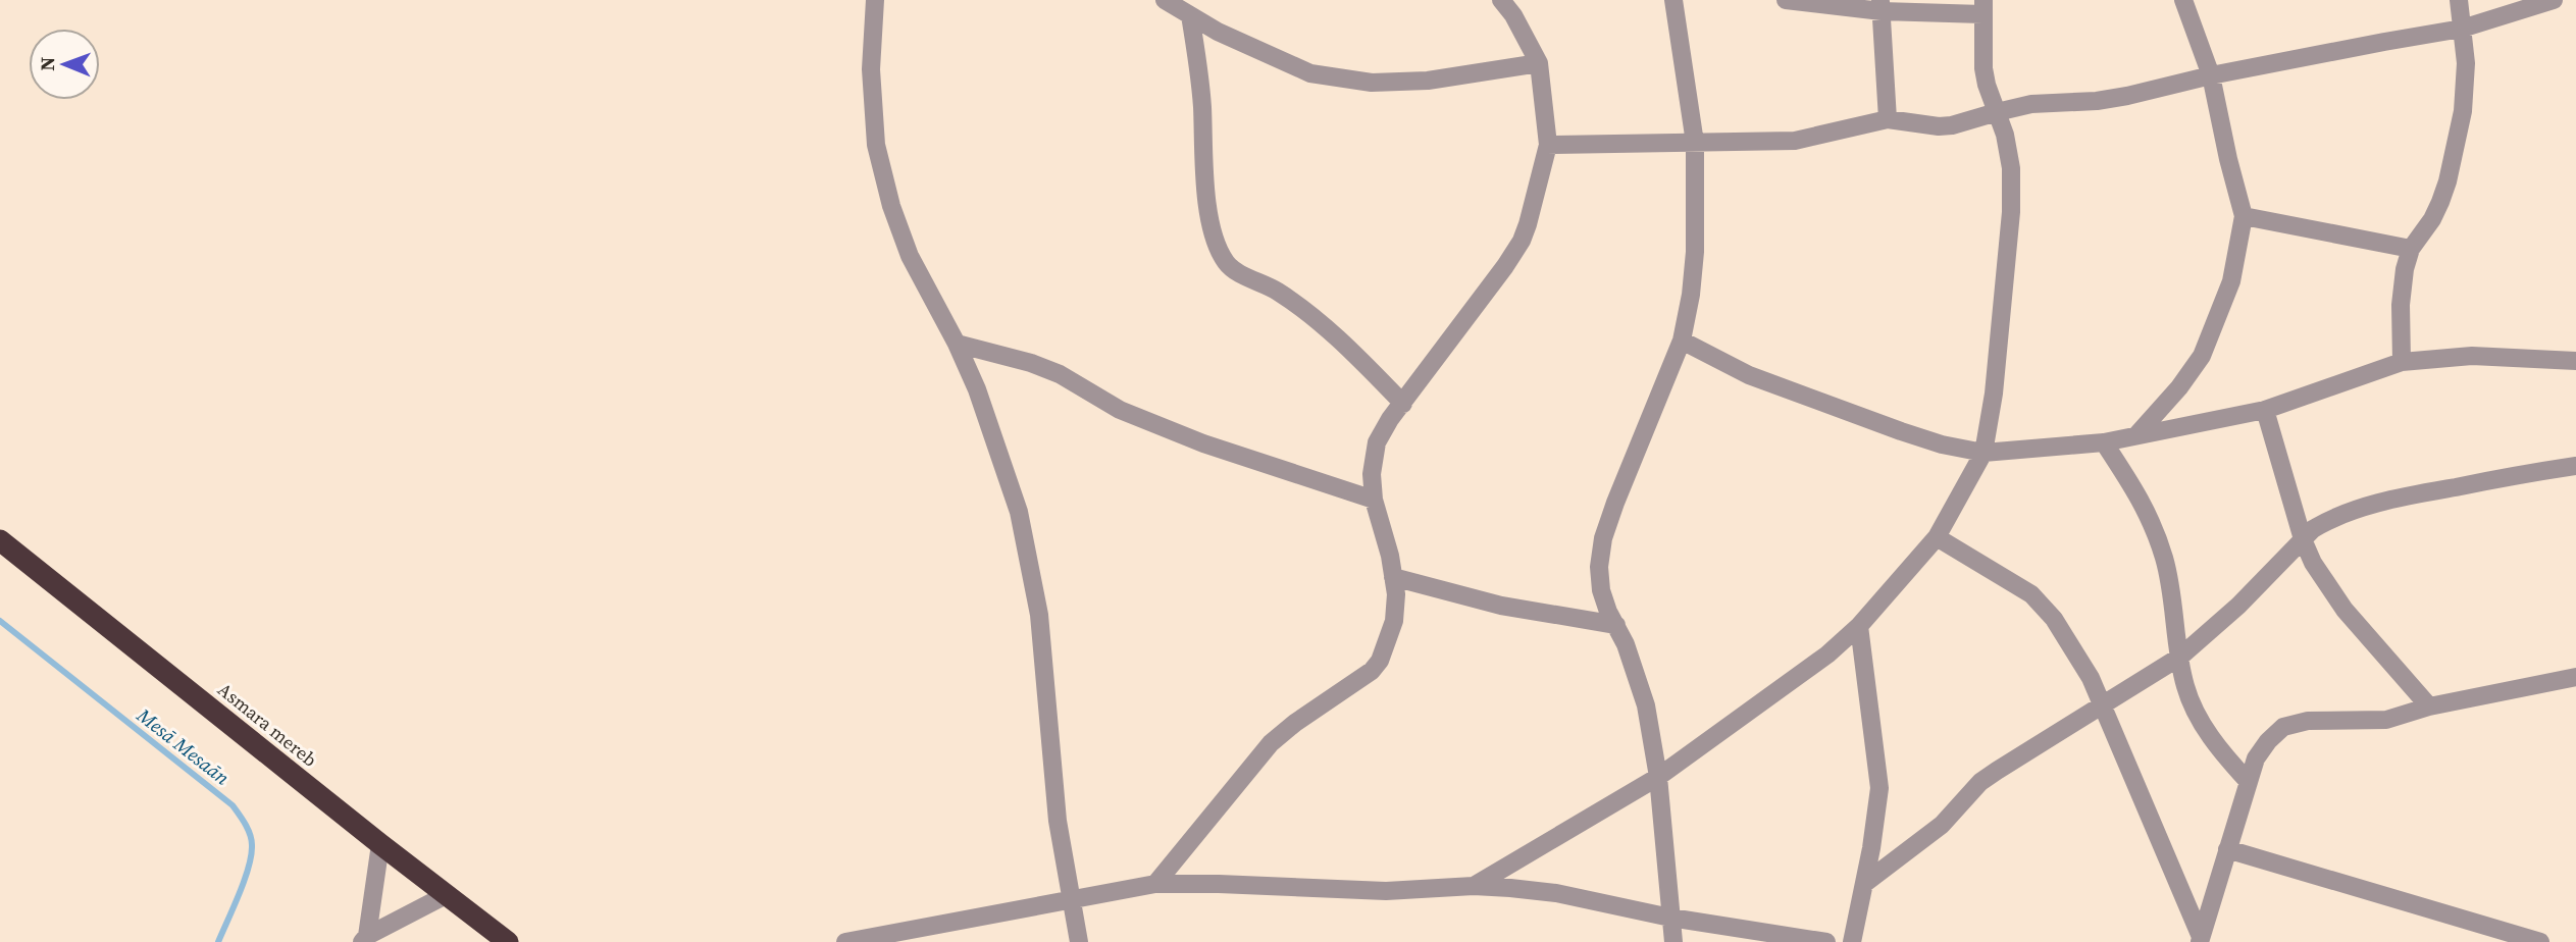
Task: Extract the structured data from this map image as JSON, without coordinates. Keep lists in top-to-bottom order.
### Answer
{
  "streets": {
    "highway": ["Asmara mereb"]
  },
  "water": ["Mesā Mesaān"],
  "north": "left"
}
